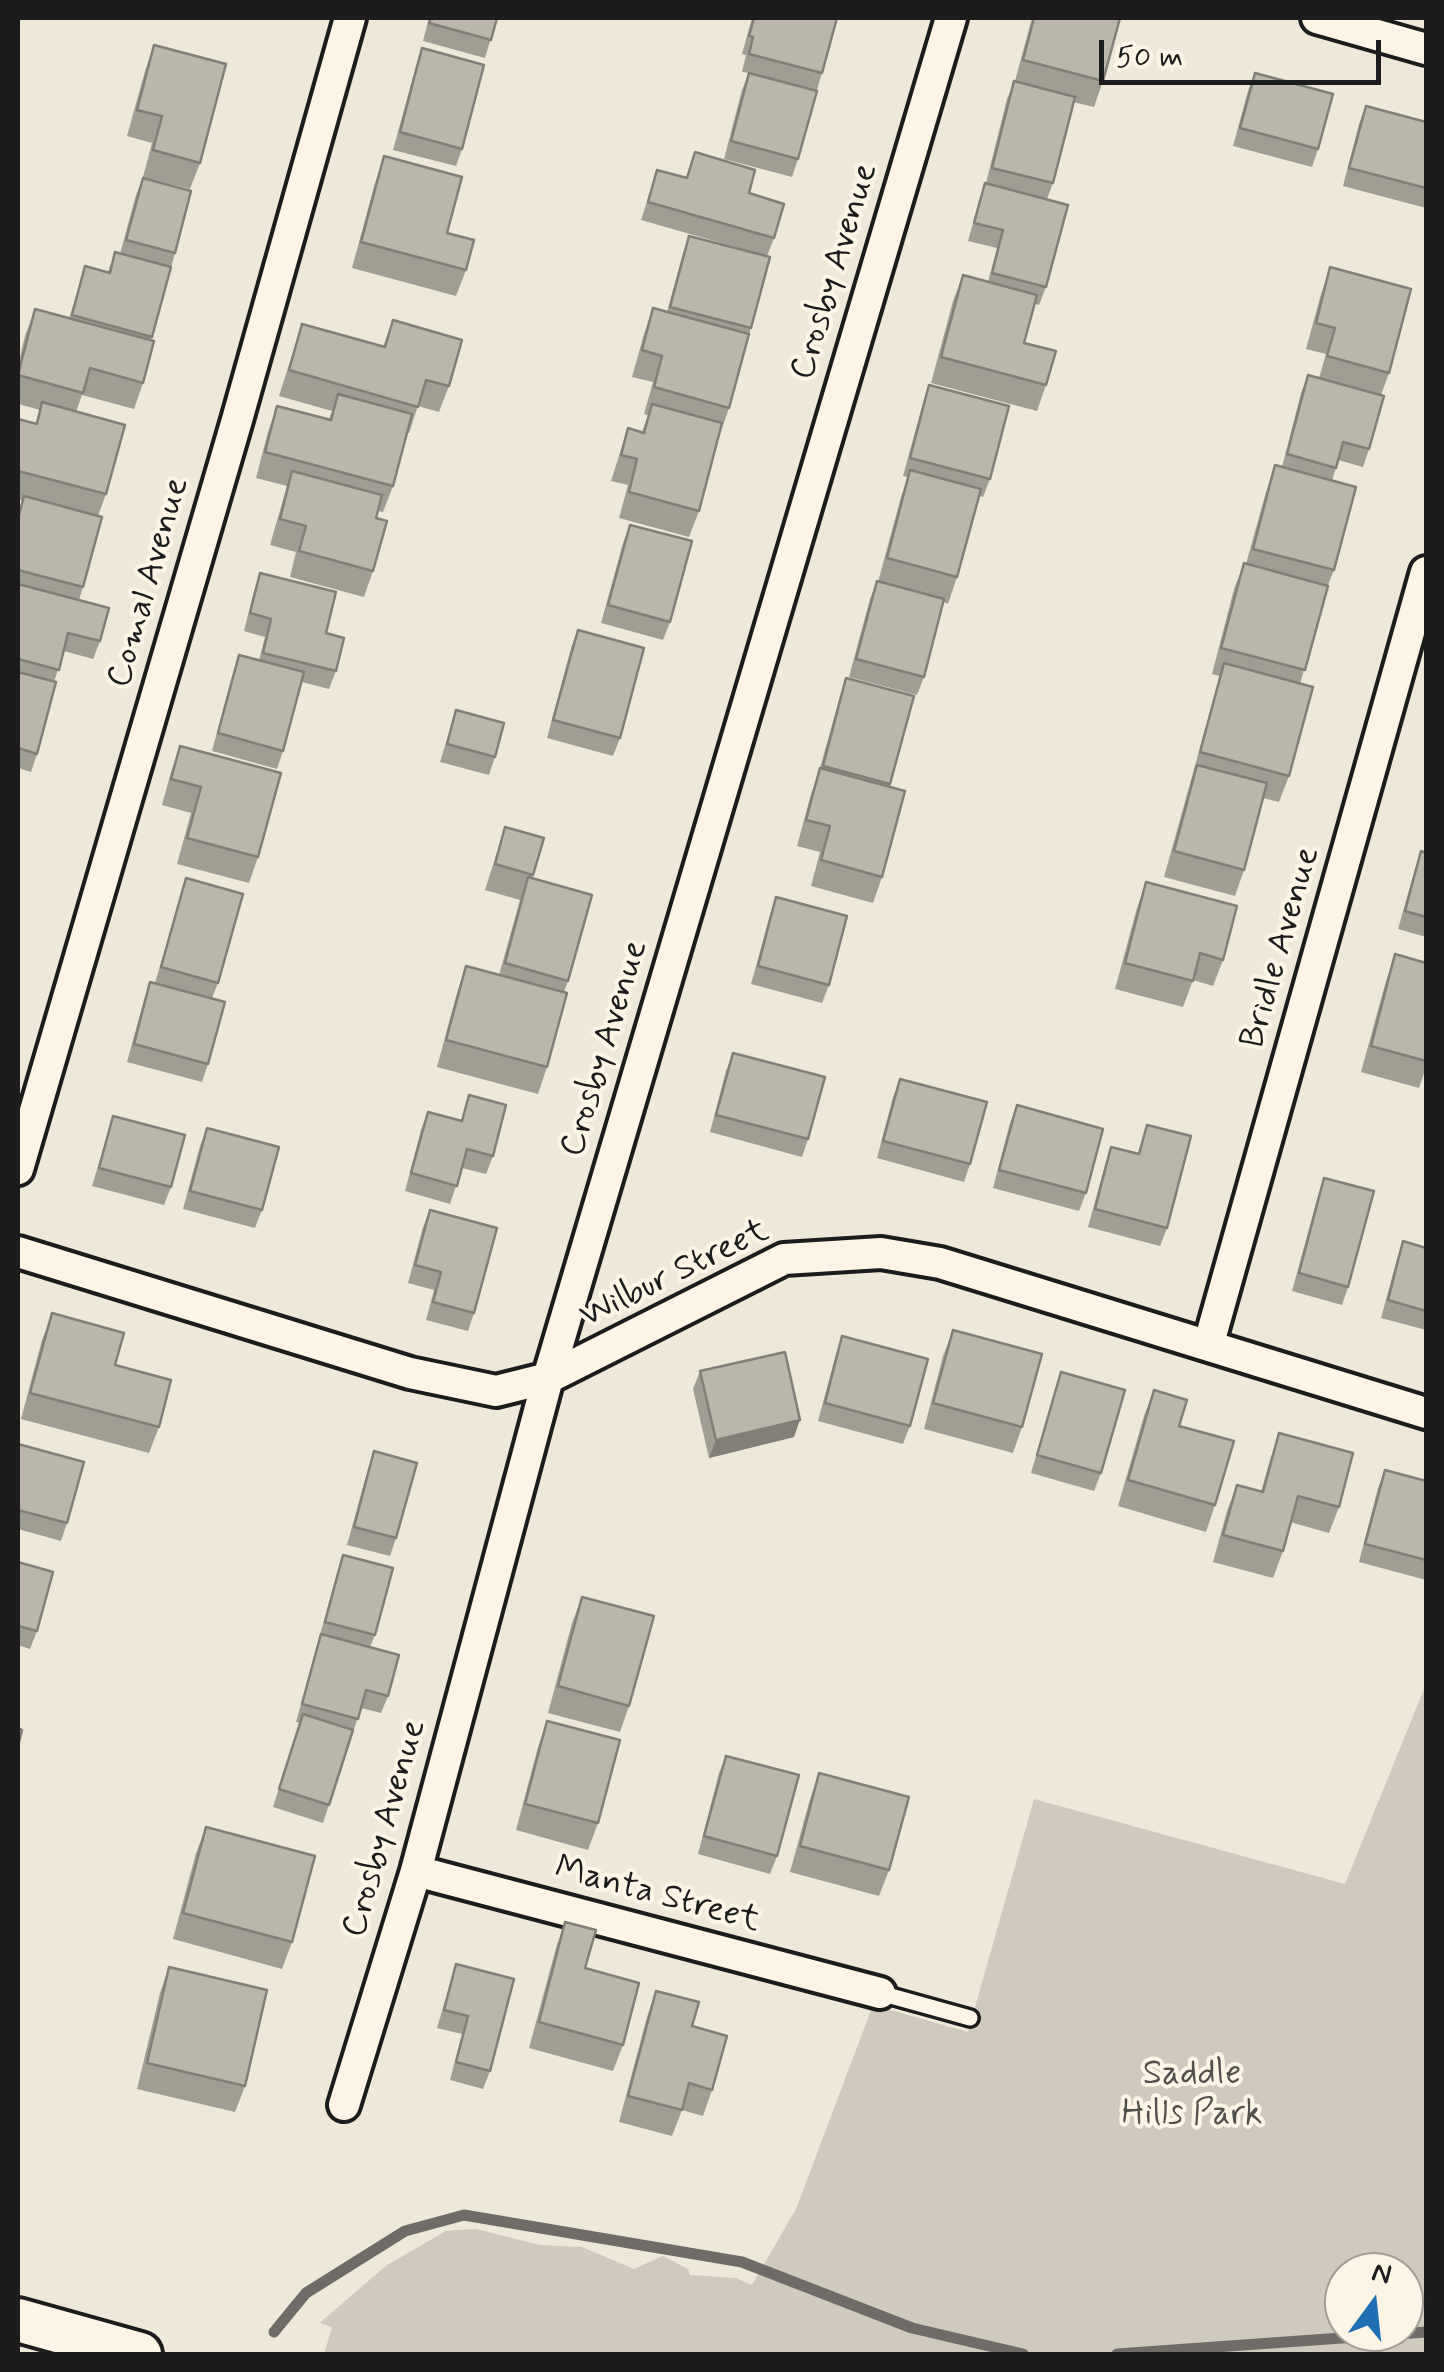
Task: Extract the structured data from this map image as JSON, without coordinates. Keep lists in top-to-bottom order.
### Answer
{
  "streets": {
    "street": [
      "Crosby Avenue",
      "Comal Avenue",
      "Bridle Avenue",
      "Wilbur Street",
      "Manta Street"
    ]
  },
  "crossings": [
    ["Crosby Avenue", "Wilbur Street"],
    ["Crosby Avenue", "Manta Street"],
    ["Bridle Avenue", "Wilbur Street"]
  ],
  "parks": ["Saddle Hills Park"],
  "scale_bar": "50 m",
  "north": "top"
}
